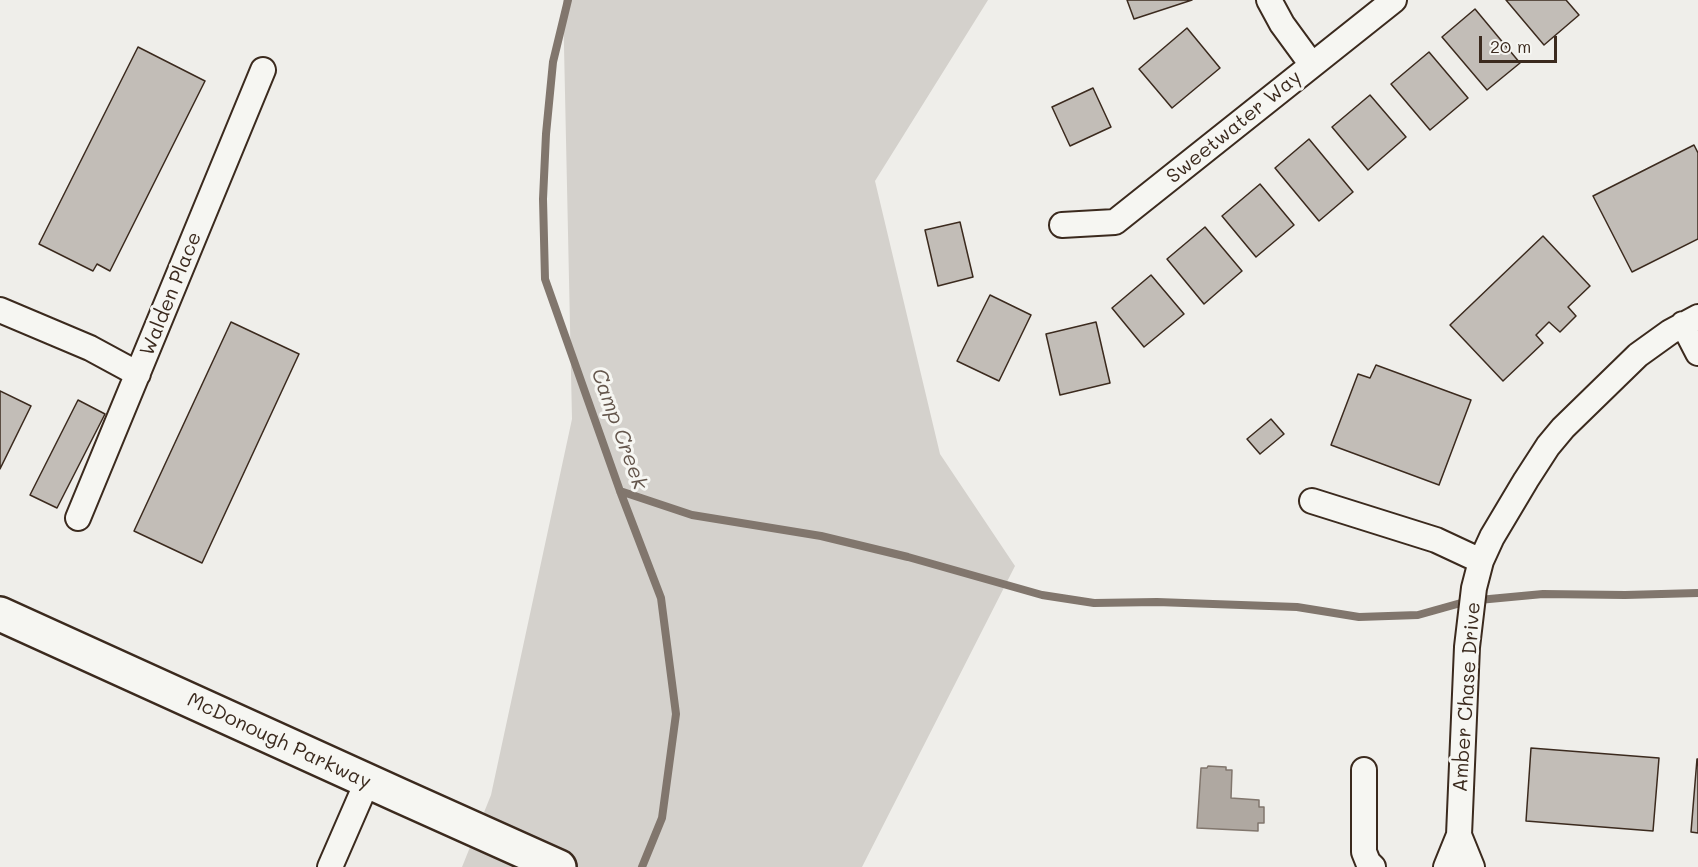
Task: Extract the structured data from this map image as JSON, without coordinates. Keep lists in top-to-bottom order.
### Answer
{
  "streets": {
    "street": [
      "Sweetwater Way",
      "Walden Place",
      "Amber Chase Drive",
      "McDonough Parkway"
    ]
  },
  "water": ["Camp Creek"],
  "scale_bar": "20 m"
}
